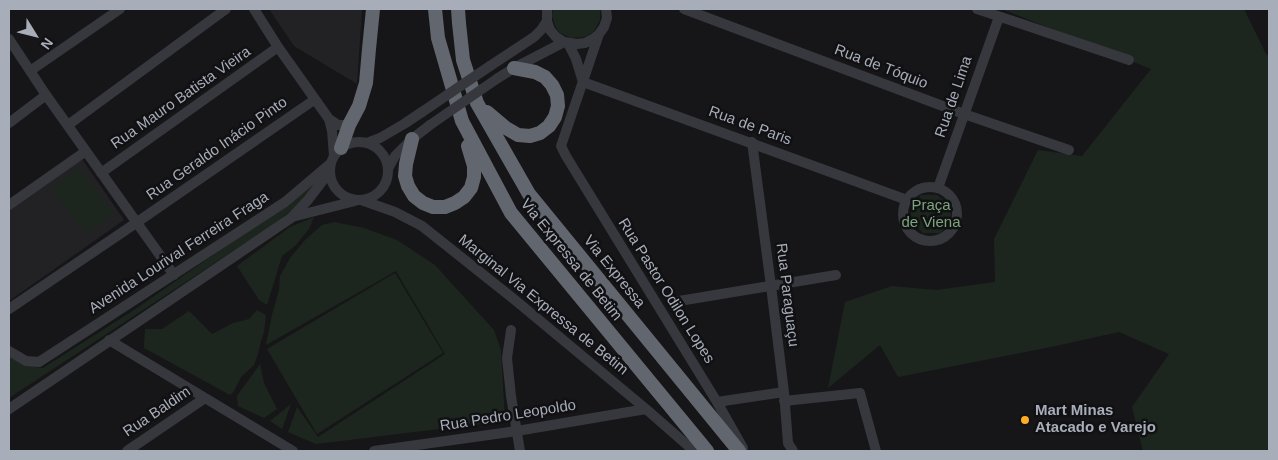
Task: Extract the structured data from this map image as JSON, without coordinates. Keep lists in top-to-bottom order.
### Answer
{
  "streets": {
    "highway": ["Via Expressa de Betim", "Via Expressa"],
    "street": [
      "Rua de Tóquio",
      "Rua de Lima",
      "Rua Mauro Batista Vieira",
      "Rua de Paris",
      "Rua Geraldo Inácio Pinto",
      "Avenida Lourival Ferreira Fraga",
      "Rua Pastor Odilon Lopes",
      "Rua Paraguaçu",
      "Marginal Via Expressa de Betim",
      "Rua Baldim",
      "Rua Pedro Leopoldo"
    ]
  },
  "crossings": [
    ["Rua de Tóquio", "Rua de Lima"],
    ["Rua de Lima", "Rua de Paris"],
    ["Rua de Paris", "Rua Pastor Odilon Lopes"],
    ["Rua de Paris", "Rua Paraguaçu"],
    ["Avenida Lourival Ferreira Fraga", "Marginal Via Expressa de Betim"],
    ["Marginal Via Expressa de Betim", "Rua Pedro Leopoldo"]
  ],
  "parks": ["Praça de Viena"],
  "places": ["Mart Minas Atacado e Varejo"],
  "north": "bottom right"
}
